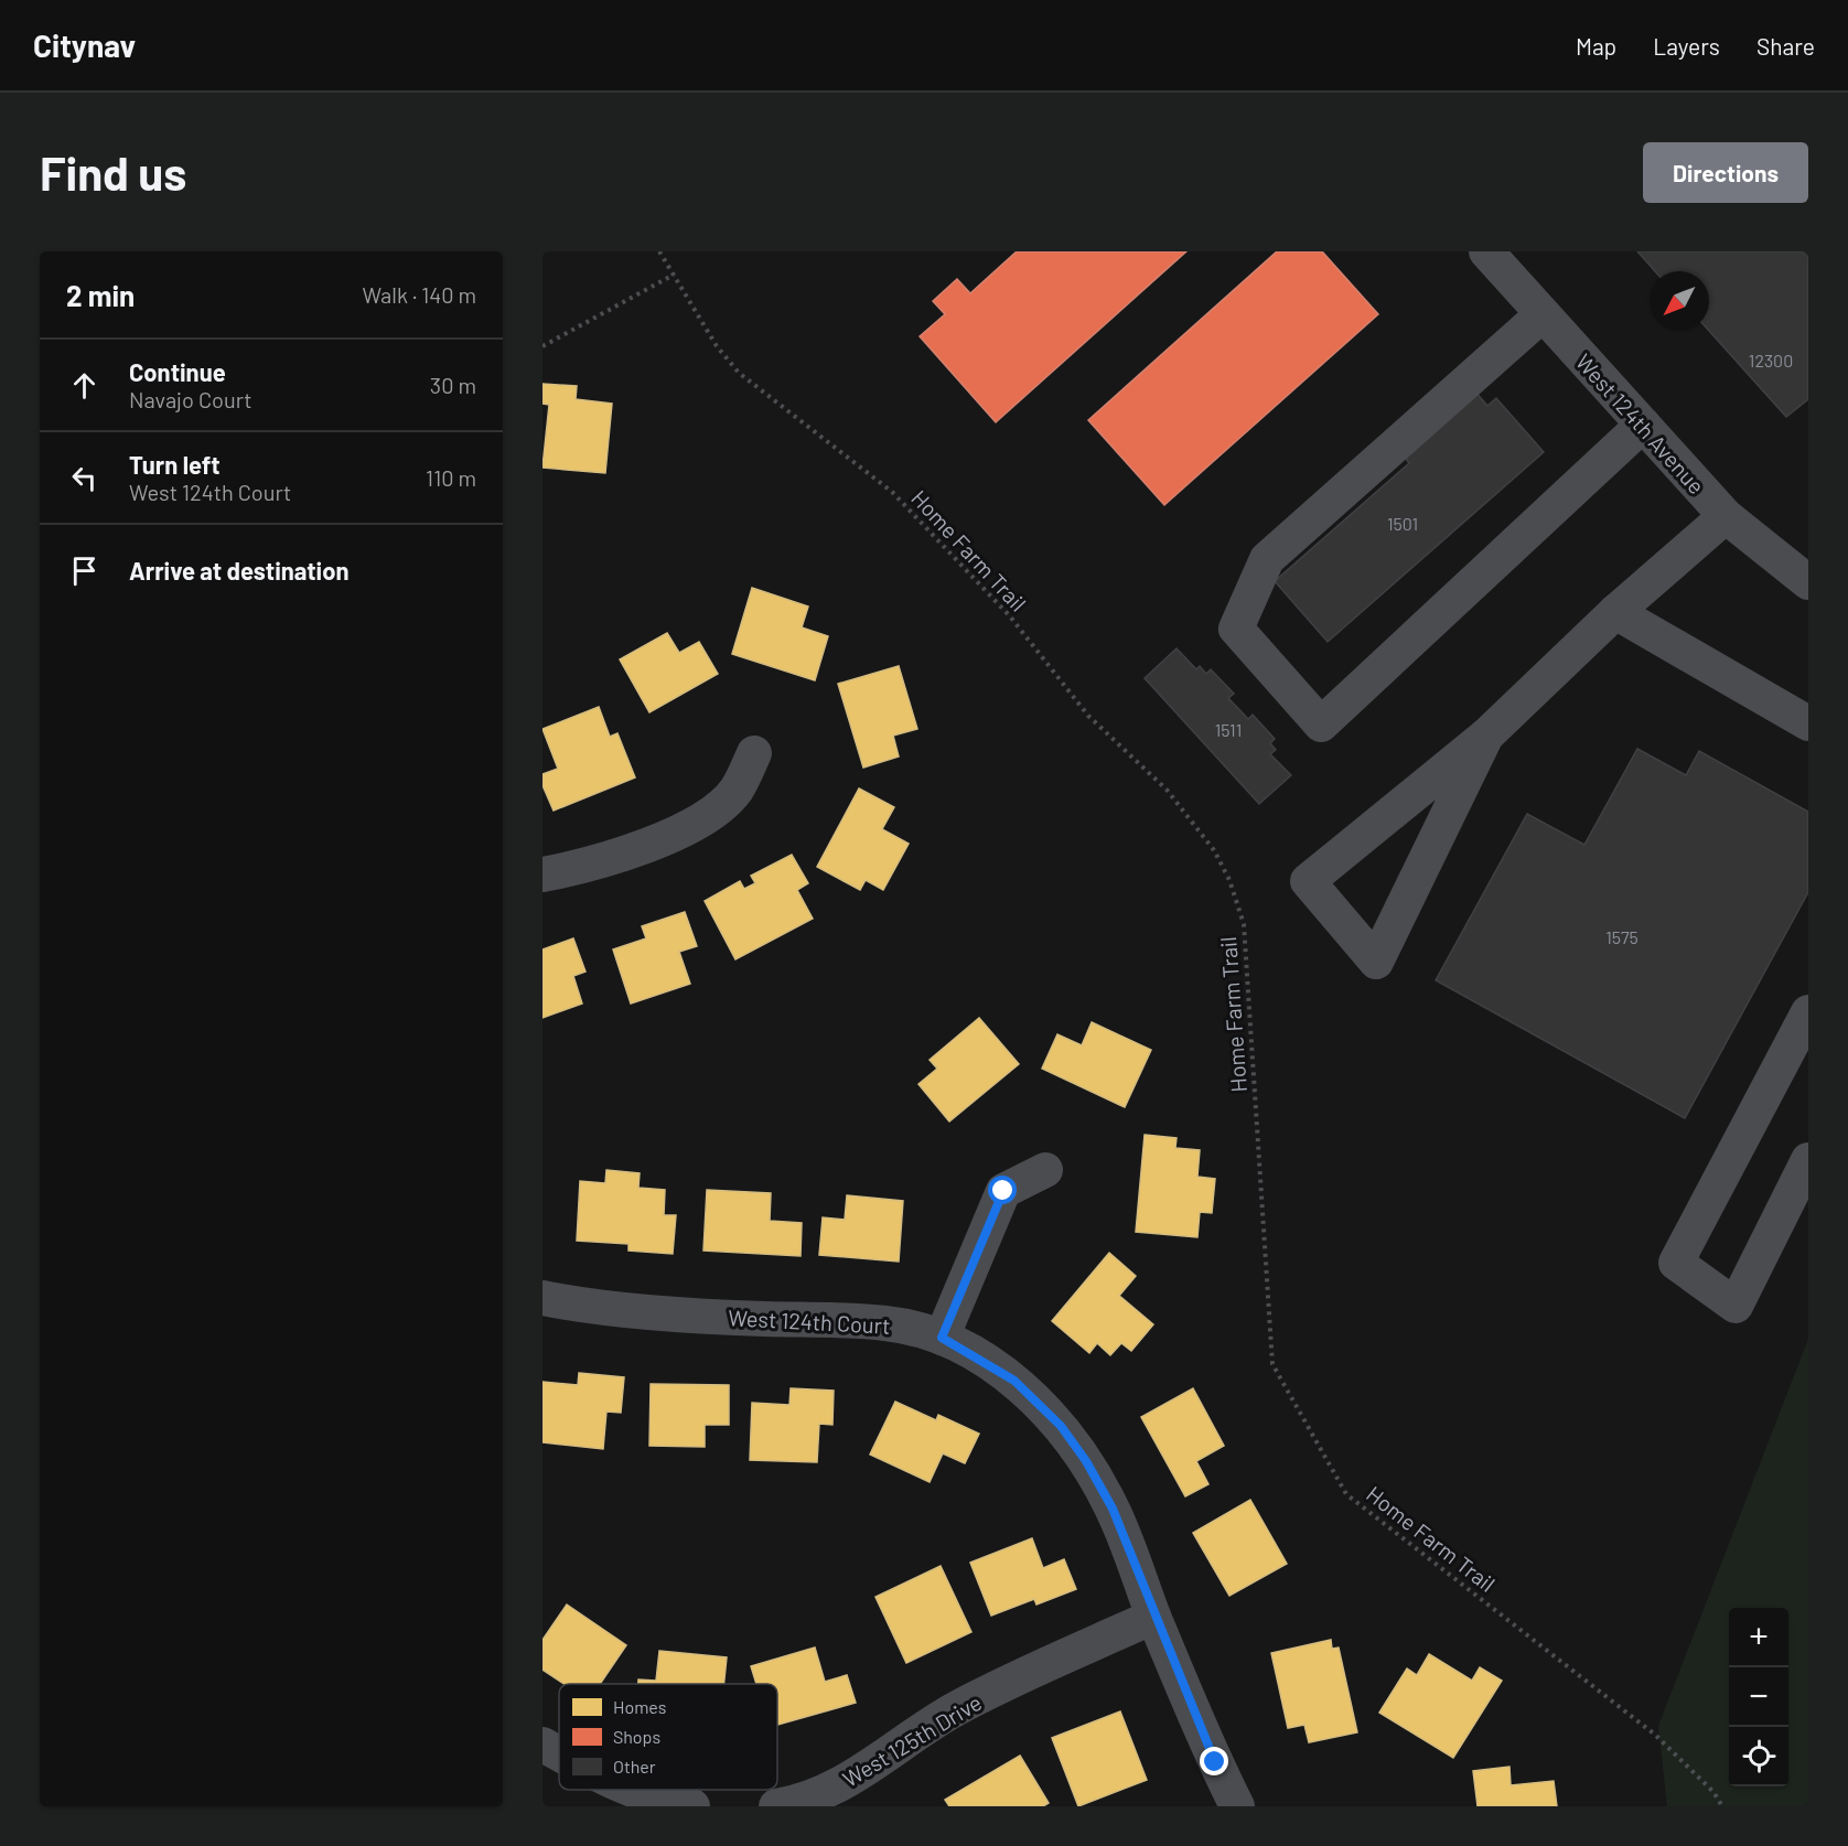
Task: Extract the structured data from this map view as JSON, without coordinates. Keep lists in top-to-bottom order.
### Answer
{
  "streets": {
    "street": ["West 124th Avenue", "West 124th Court", "West 125th Drive"],
    "path": ["Home Farm Trail"]
  },
  "crossings": [
    ["West 124th Court", "West 125th Drive"]
  ],
  "house_numbers": [
    "12300",
    "1501",
    "1511",
    "1575"
  ],
  "legend": ["Homes", "Shops", "Other"],
  "north": "bottom left",
  "page": {
    "header": "Citynav",
    "nav": ["Map", "Layers", "Share"],
    "buttons": "Directions",
    "title": "Find us",
    "heading": ["2 min", "Walk · 140 m"],
    "list": [
      ["Continue", "Navajo Court", "30 m"],
      ["Turn left", "West 124th Court", "110 m"],
      "Arrive at destination"
    ],
    "map_buttons": ["+", "−"]
  }
}
